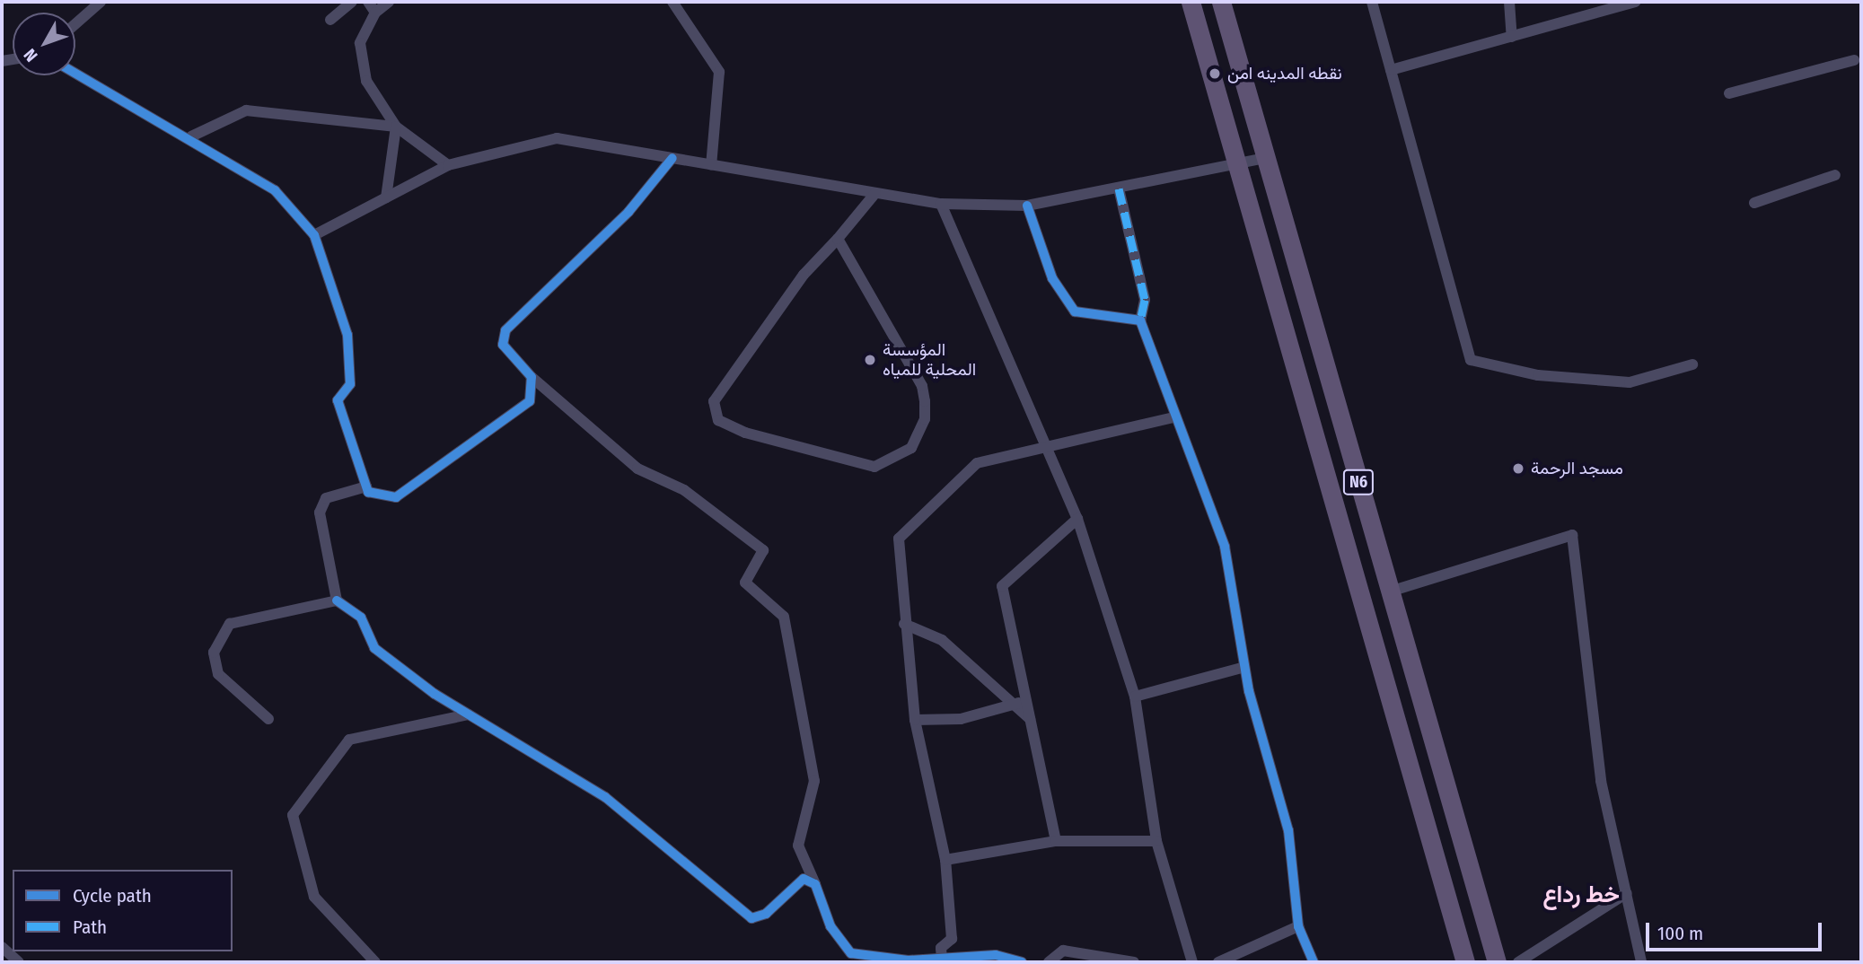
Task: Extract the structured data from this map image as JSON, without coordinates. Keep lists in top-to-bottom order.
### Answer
{
  "streets": {
    "main road": ["N6"]
  },
  "districts": ["خط رداع"],
  "places": ["نقطه المدينه امن", "المؤسسة المحلية للمياه", "مسجد الرحمة"],
  "legend": ["Cycle path", "Path"],
  "scale_bar": "100 m",
  "north": "bottom left"
}
